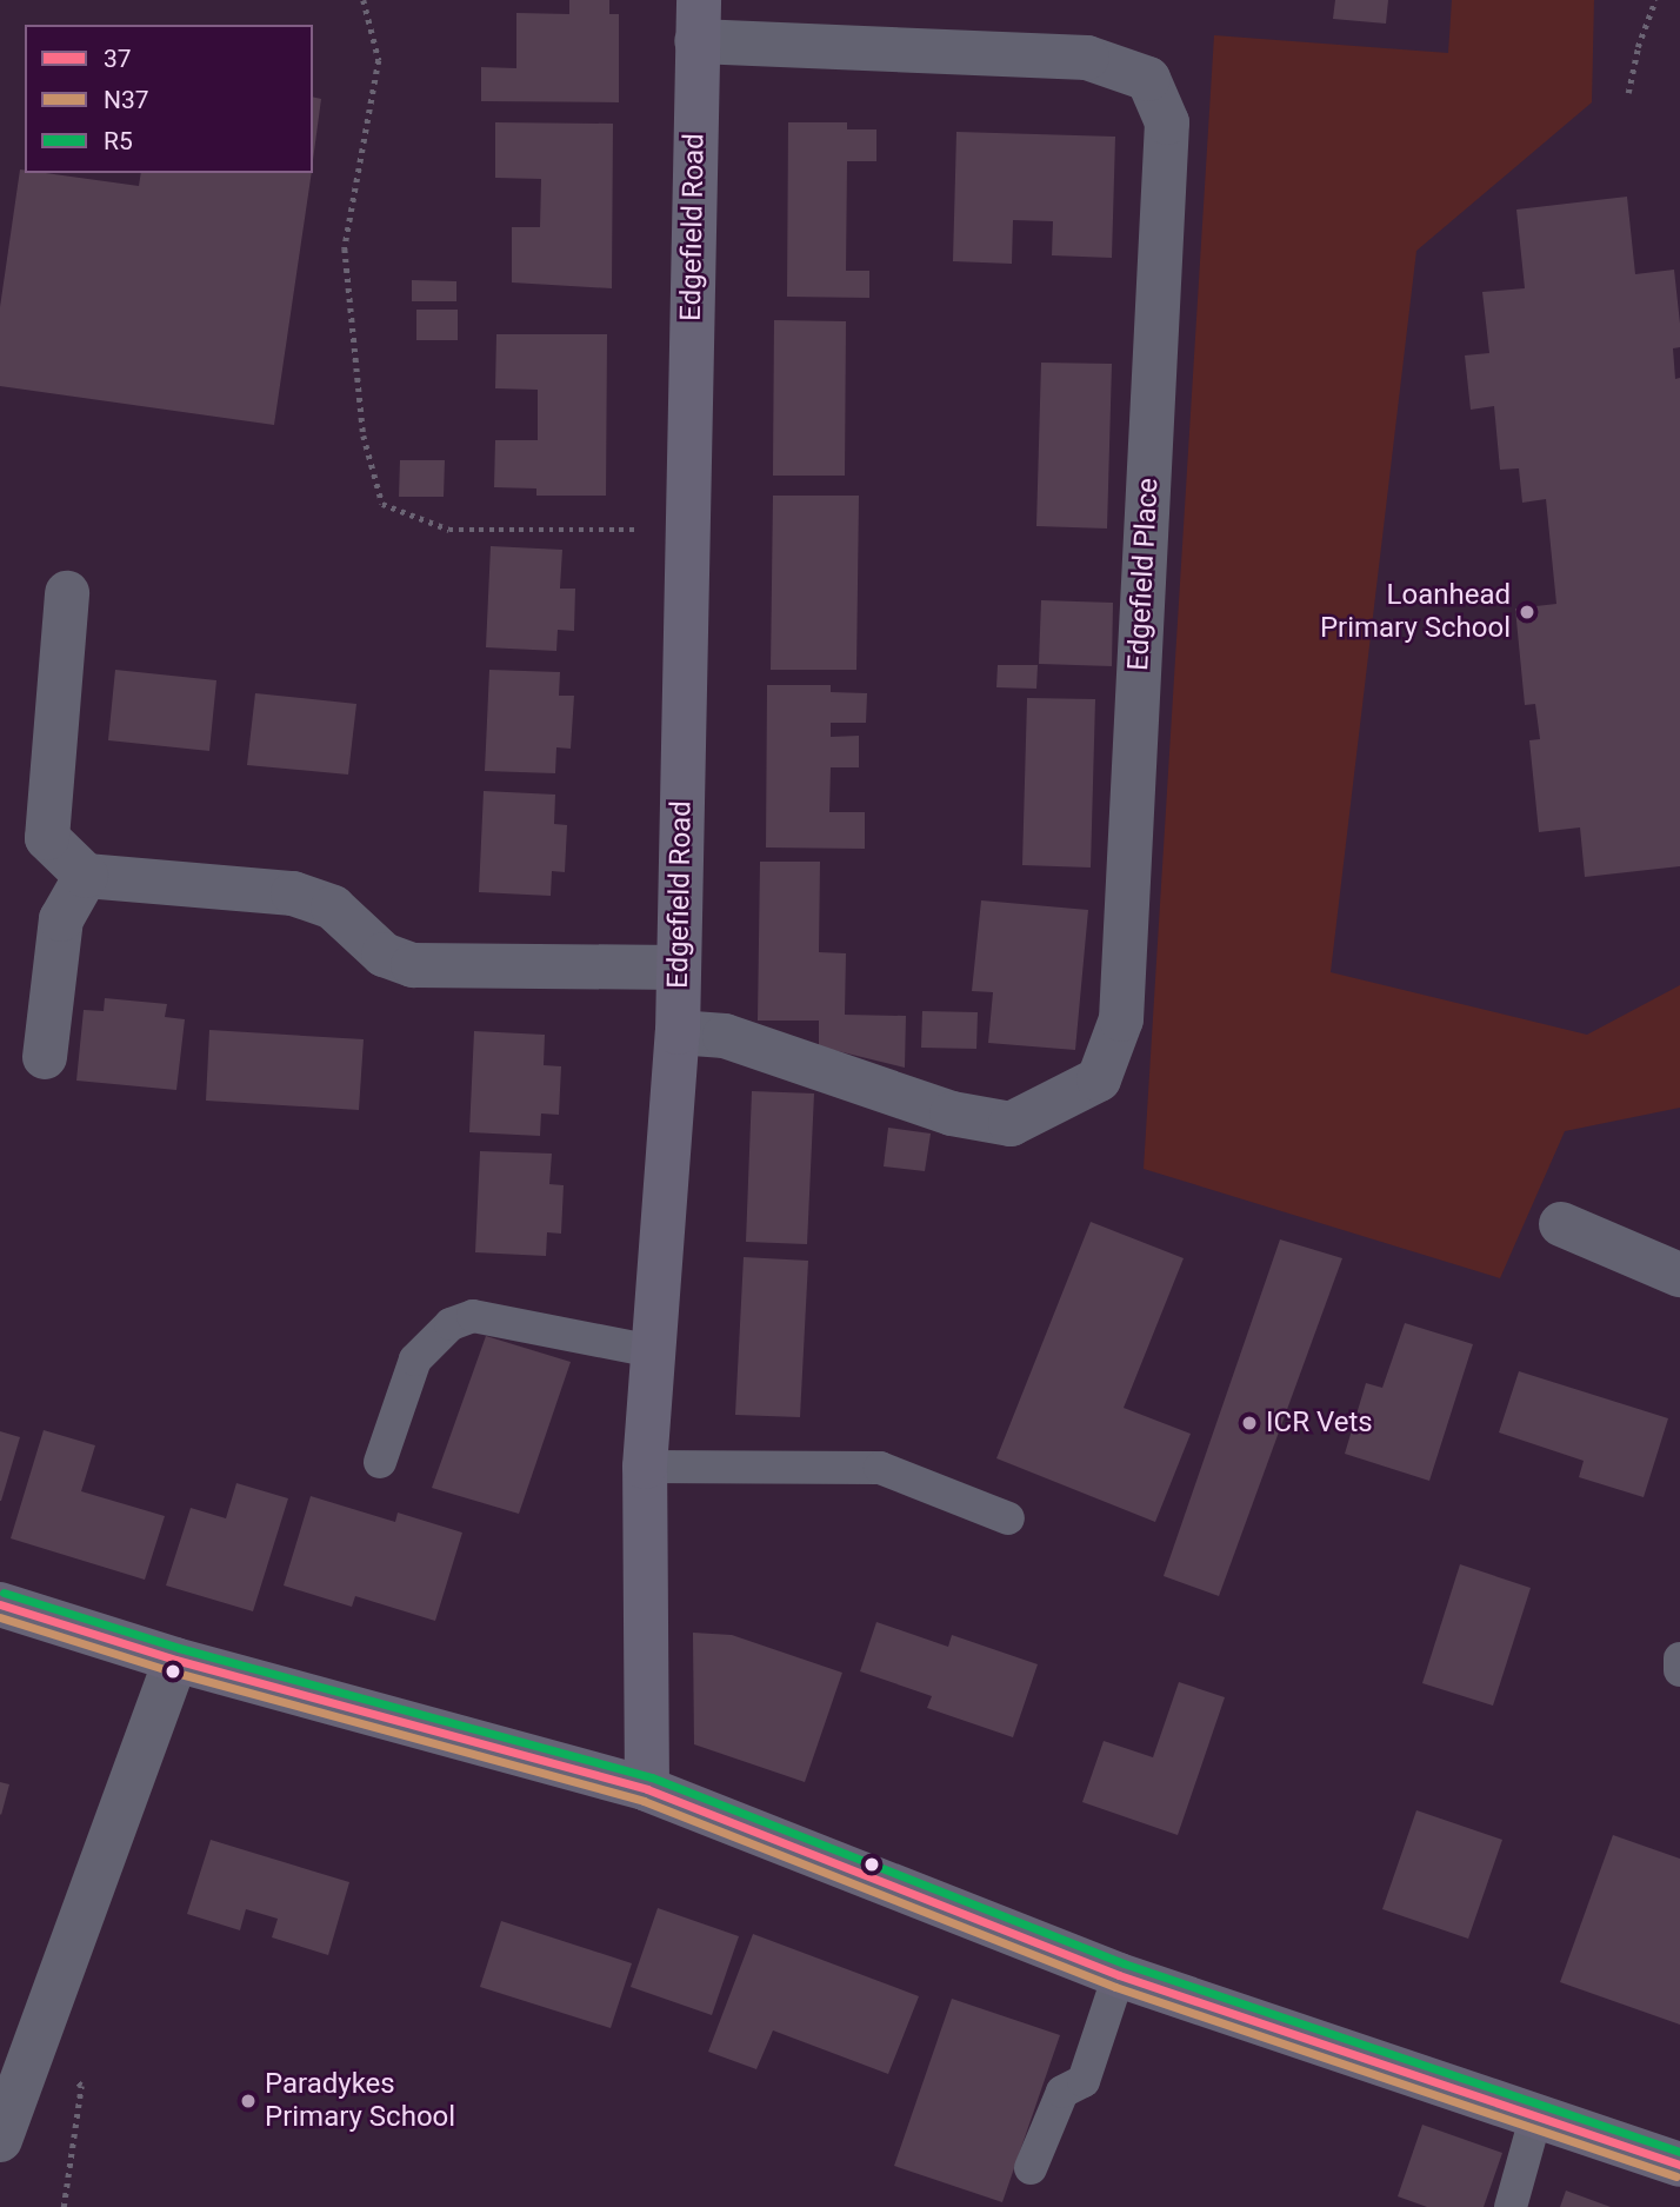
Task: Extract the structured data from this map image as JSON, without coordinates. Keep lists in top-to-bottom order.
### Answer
{
  "streets": {
    "main road": ["Edgefield Road"],
    "street": ["Edgefield Place"]
  },
  "crossings": [
    ["Edgefield Road", "Edgefield Place"]
  ],
  "places": ["Loanhead Primary School", "ICR Vets", "Paradykes Primary School"],
  "lines": ["transit line R5", "transit line 37", "transit line N37"],
  "legend": ["37", "N37", "R5"]
}
